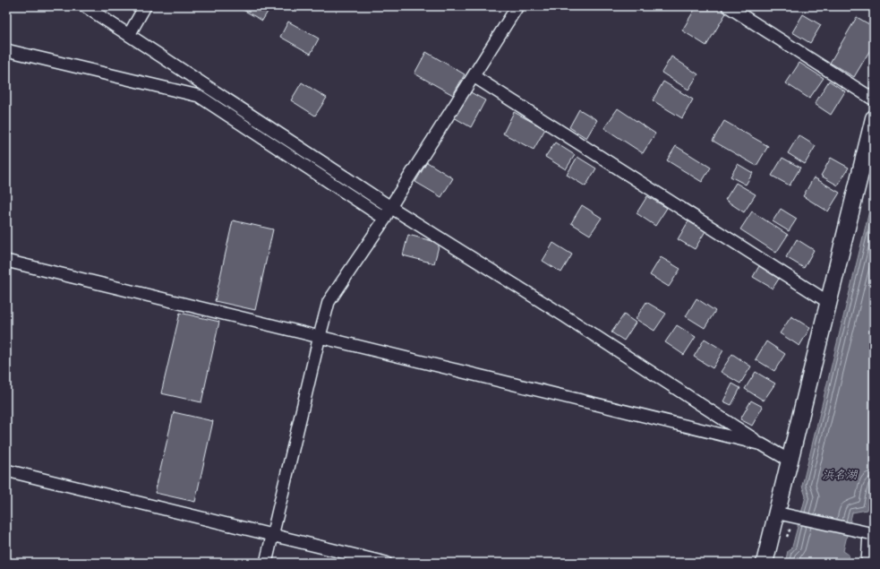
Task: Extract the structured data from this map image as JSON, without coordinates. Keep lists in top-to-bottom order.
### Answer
{
  "water": ["浜名湖"]
}
